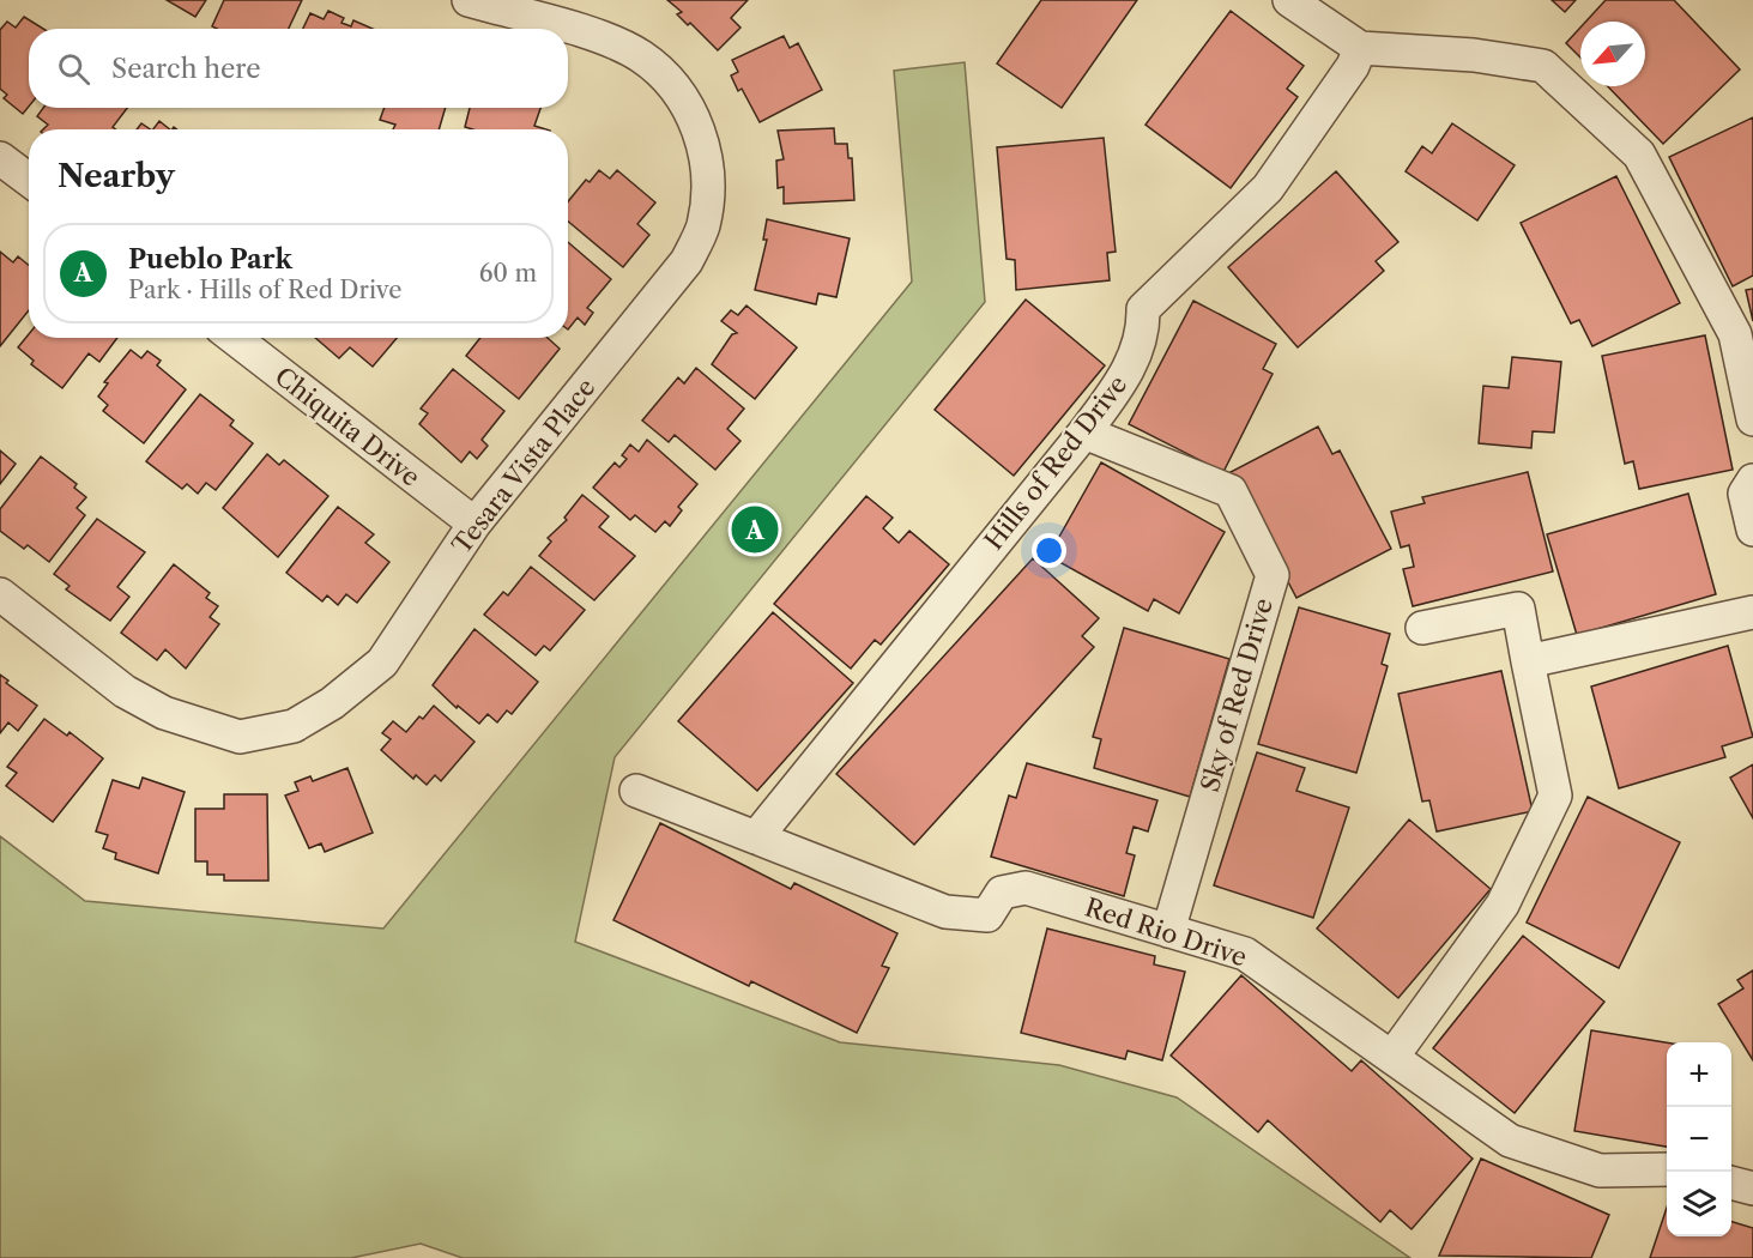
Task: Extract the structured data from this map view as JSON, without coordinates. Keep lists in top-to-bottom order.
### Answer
{
  "streets": {
    "street": [
      "Chiquita Drive",
      "Hills of Red Drive",
      "Tesara Vista Place",
      "Sky of Red Drive",
      "Red Rio Drive"
    ]
  },
  "crossings": [
    ["Chiquita Drive", "Tesara Vista Place"],
    ["Hills of Red Drive", "Sky of Red Drive"],
    ["Hills of Red Drive", "Red Rio Drive"],
    ["Sky of Red Drive", "Red Rio Drive"]
  ],
  "north": "bottom left",
  "page": {
    "search": "Search here",
    "heading": "Nearby",
    "list": [
      {
        "mark": "A",
        "name": "Pueblo Park",
        "note": "Park · Hills of Red Drive",
        "value": "60 m"
      }
    ],
    "pins": "A",
    "map_buttons": ["+", "−"]
  }
}
